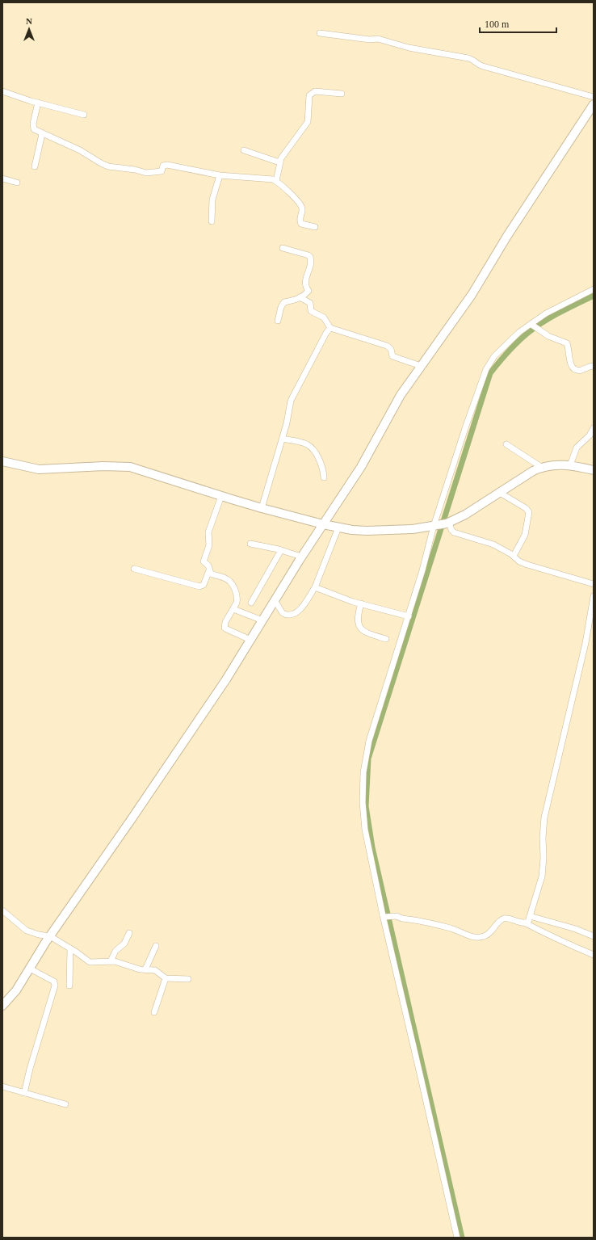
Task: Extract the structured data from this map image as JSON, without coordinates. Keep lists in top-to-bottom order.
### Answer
{
  "scale_bar": "100 m",
  "north": "top"
}
